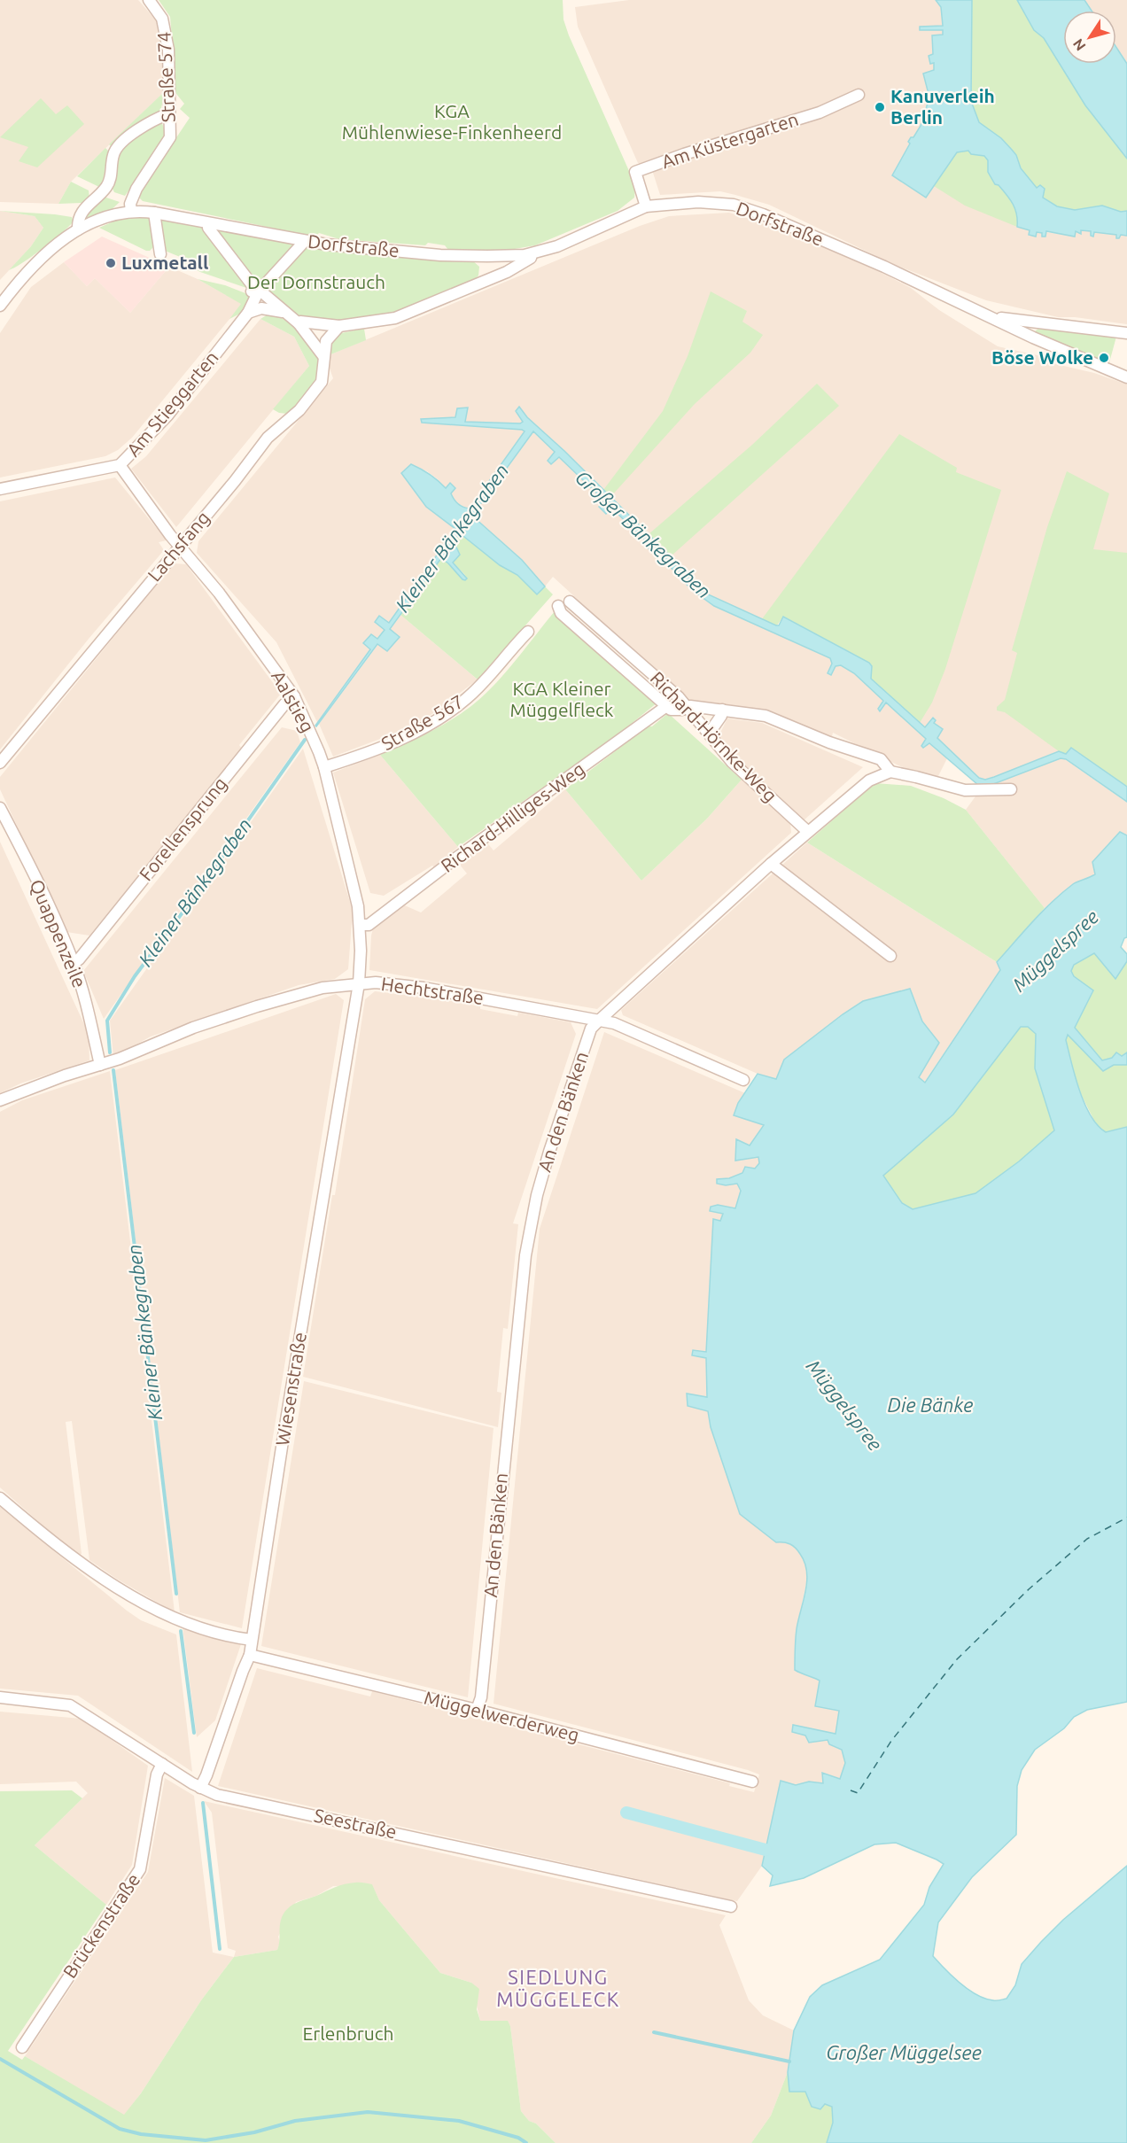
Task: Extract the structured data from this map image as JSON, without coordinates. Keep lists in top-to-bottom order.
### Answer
{
  "streets": {
    "street": [
      "Straße 574",
      "Am Küstergarten",
      "Dorfstraße",
      "Am Stieggarten",
      "Lachsfang",
      "Aalstieg",
      "Straße 567",
      "Richard-Hörnke-Weg",
      "Richard-Hilliges-Weg",
      "Forellensprung",
      "Quappenzeile",
      "Hechtstraße",
      "An den Bänken",
      "Wiesenstraße",
      "Müggelwerderweg",
      "Seestraße",
      "Brückenstraße"
    ]
  },
  "crossings": [
    ["Straße 574", "Dorfstraße"],
    ["Am Küstergarten", "Dorfstraße"],
    ["Dorfstraße", "Am Stieggarten"],
    ["Dorfstraße", "Lachsfang"],
    ["Am Stieggarten", "Aalstieg"],
    ["Lachsfang", "Aalstieg"],
    ["Aalstieg", "Straße 567"],
    ["Aalstieg", "Richard-Hilliges-Weg"],
    ["Aalstieg", "Forellensprung"],
    ["Aalstieg", "Hechtstraße"],
    ["Aalstieg", "Wiesenstraße"],
    ["Richard-Hörnke-Weg", "Richard-Hilliges-Weg"],
    ["Richard-Hörnke-Weg", "An den Bänken"],
    ["Forellensprung", "Quappenzeile"],
    ["Quappenzeile", "Hechtstraße"],
    ["Hechtstraße", "An den Bänken"],
    ["Hechtstraße", "Wiesenstraße"],
    ["An den Bänken", "Müggelwerderweg"],
    ["Wiesenstraße", "Müggelwerderweg"],
    ["Wiesenstraße", "Seestraße"],
    ["Seestraße", "Brückenstraße"]
  ],
  "districts": ["SIEDLUNG MÜGGELECK"],
  "water": [
    "Großer Bänkegraben",
    "Kleiner Bänkegraben",
    "Müggelspree",
    "Die Bänke",
    "Großer Müggelsee"
  ],
  "parks": [
    "KGA Mühlenwiese-Finkenheerd",
    "Der Dornstrauch",
    "KGA Kleiner Müggelfleck",
    "Erlenbruch"
  ],
  "places": ["Kanuverleih Berlin", "Luxmetall", "Böse Wolke"],
  "north": "bottom left"
}
